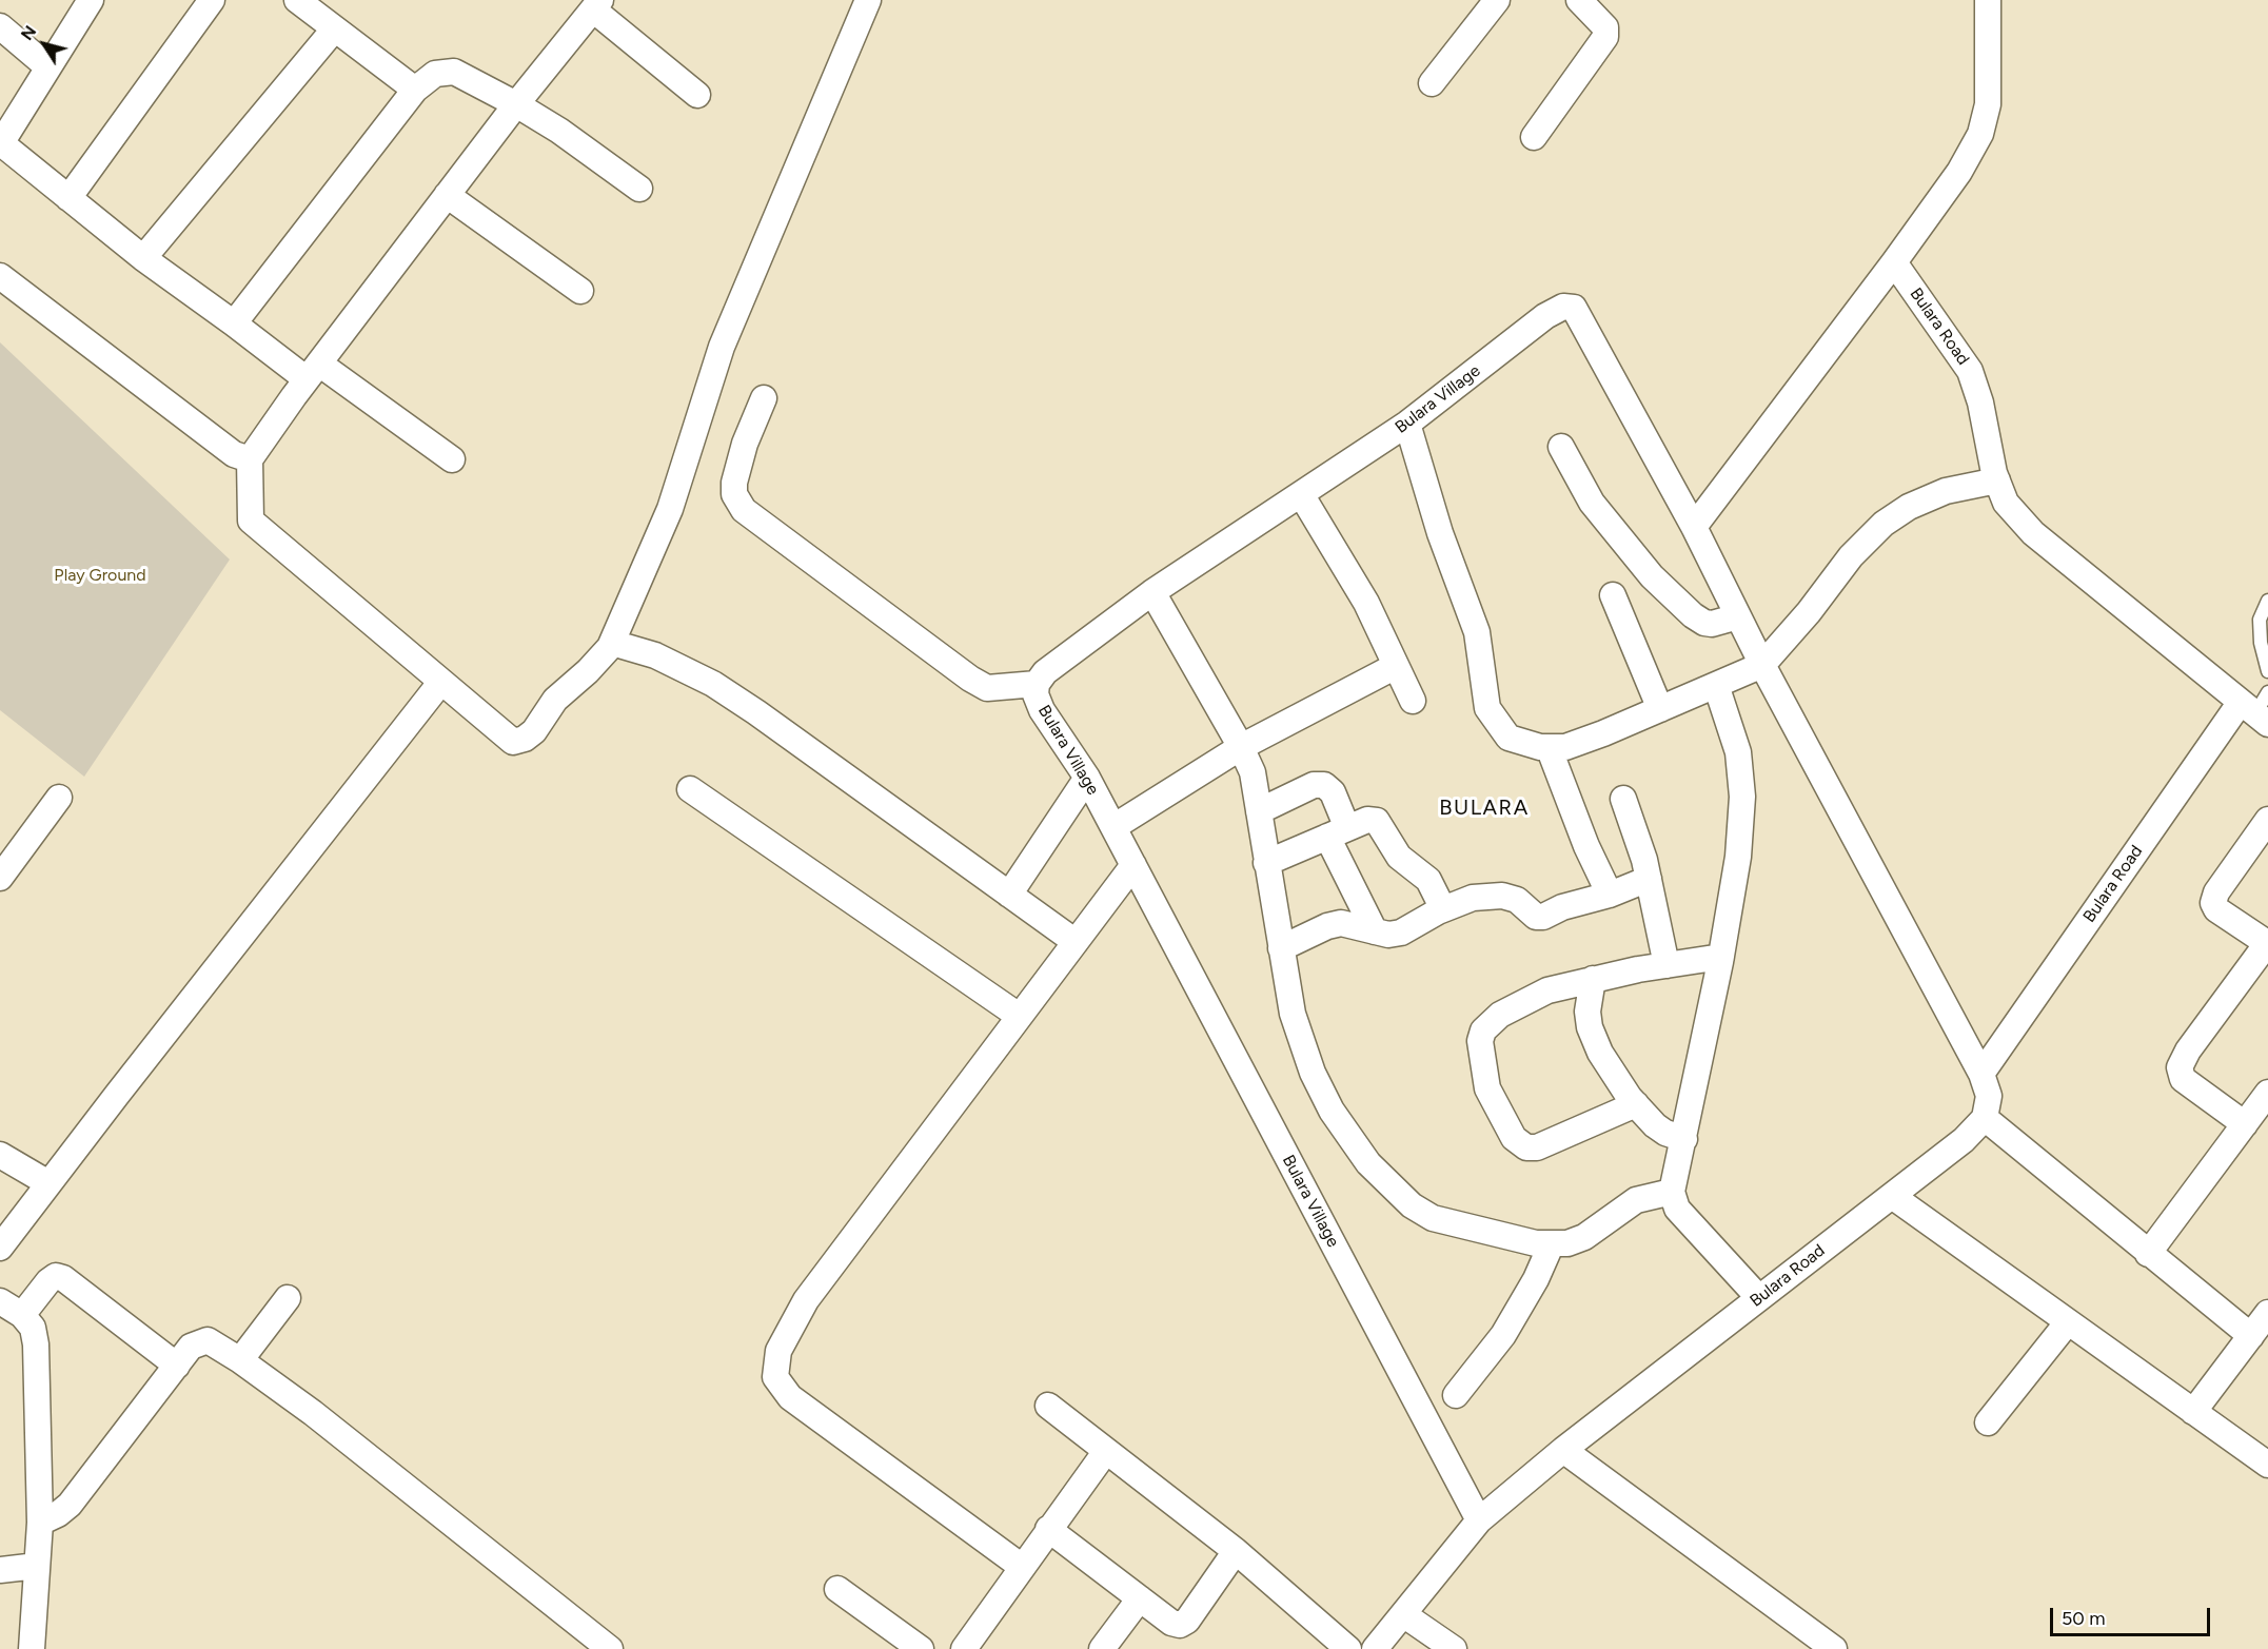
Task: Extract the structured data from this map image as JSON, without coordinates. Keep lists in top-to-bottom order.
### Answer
{
  "streets": {
    "street": ["Bulara Road", "Bulara Village"]
  },
  "crossings": [
    ["Bulara Road", "Bulara Village"]
  ],
  "districts": ["BULARA"],
  "parks": ["Play Ground"],
  "scale_bar": "50 m",
  "north": "top left"
}
